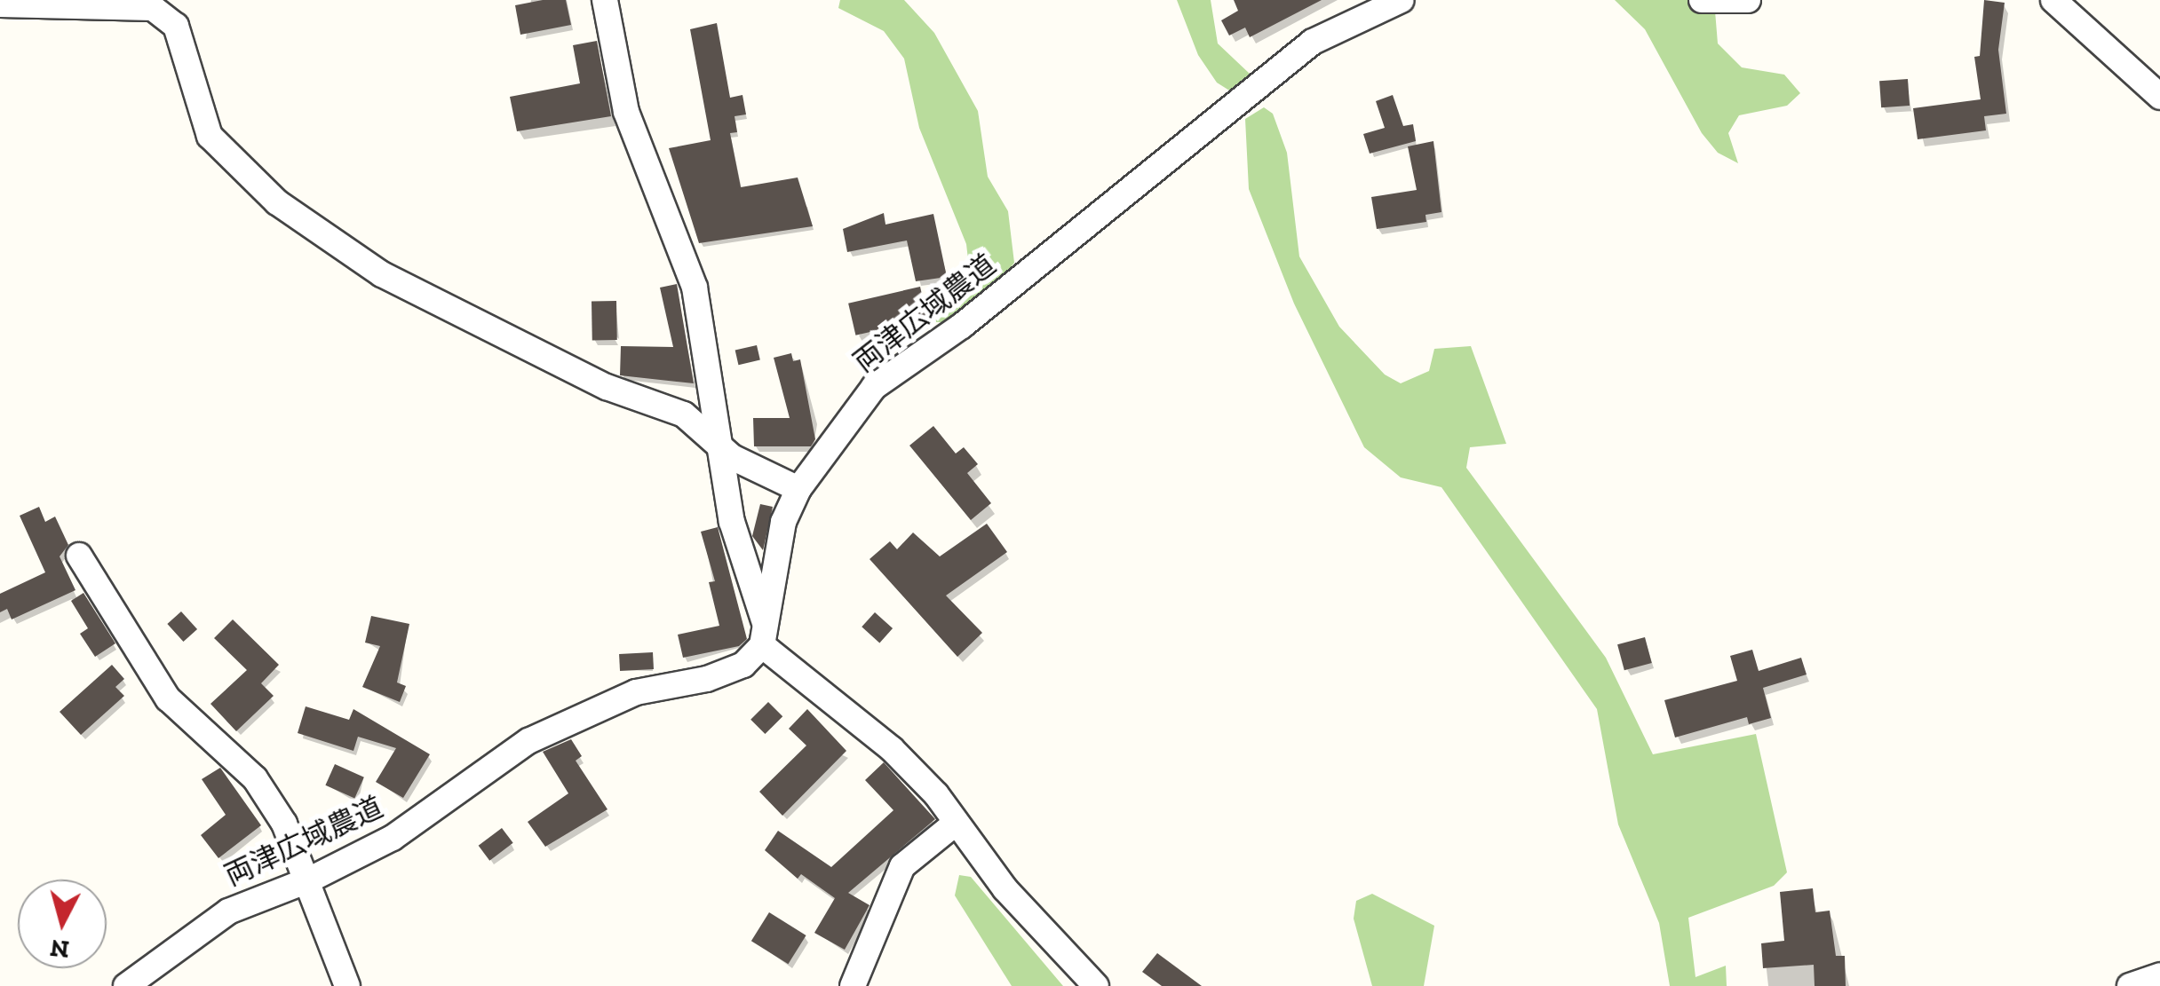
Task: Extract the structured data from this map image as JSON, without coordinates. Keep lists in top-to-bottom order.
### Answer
{
  "streets": {
    "street": ["両津広域農道"]
  },
  "north": "bottom"
}
